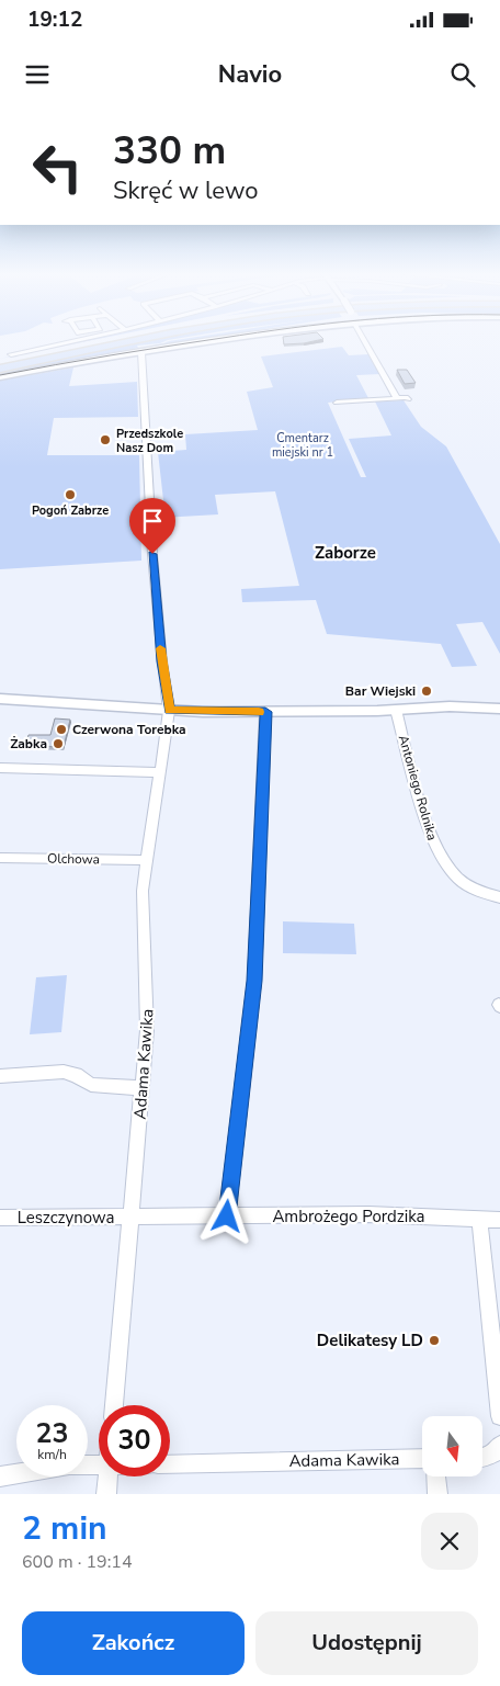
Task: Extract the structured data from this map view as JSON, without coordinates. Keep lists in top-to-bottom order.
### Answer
{
  "streets": {
    "street": [
      "Antoniego Rolnika",
      "Olchowa",
      "Adama Kawika",
      "Ambrożego Pordzika",
      "Leszczynowa"
    ]
  },
  "crossings": [
    ["Olchowa", "Adama Kawika"],
    ["Adama Kawika", "Ambrożego Pordzika"],
    ["Adama Kawika", "Leszczynowa"],
    ["Ambrożego Pordzika", "Leszczynowa"]
  ],
  "districts": ["Zaborze"],
  "parks": ["Cmentarz miejski nr 1"],
  "places": [
    "Przedszkole Nasz Dom",
    "Pogoń Zabrze",
    "Bar Wiejski",
    "Czerwona Torebka",
    "Żabka",
    "Delikatesy LD"
  ],
  "north": "bottom",
  "page": {
    "status": "19:12",
    "header": "Navio",
    "turn": ["330 m", "Skręć w lewo"],
    "speed": "23 km/h",
    "limit": "30",
    "heading": ["2 min", "600 m · 19:14"],
    "buttons": ["Zakończ", "Udostępnij"]
  }
}
